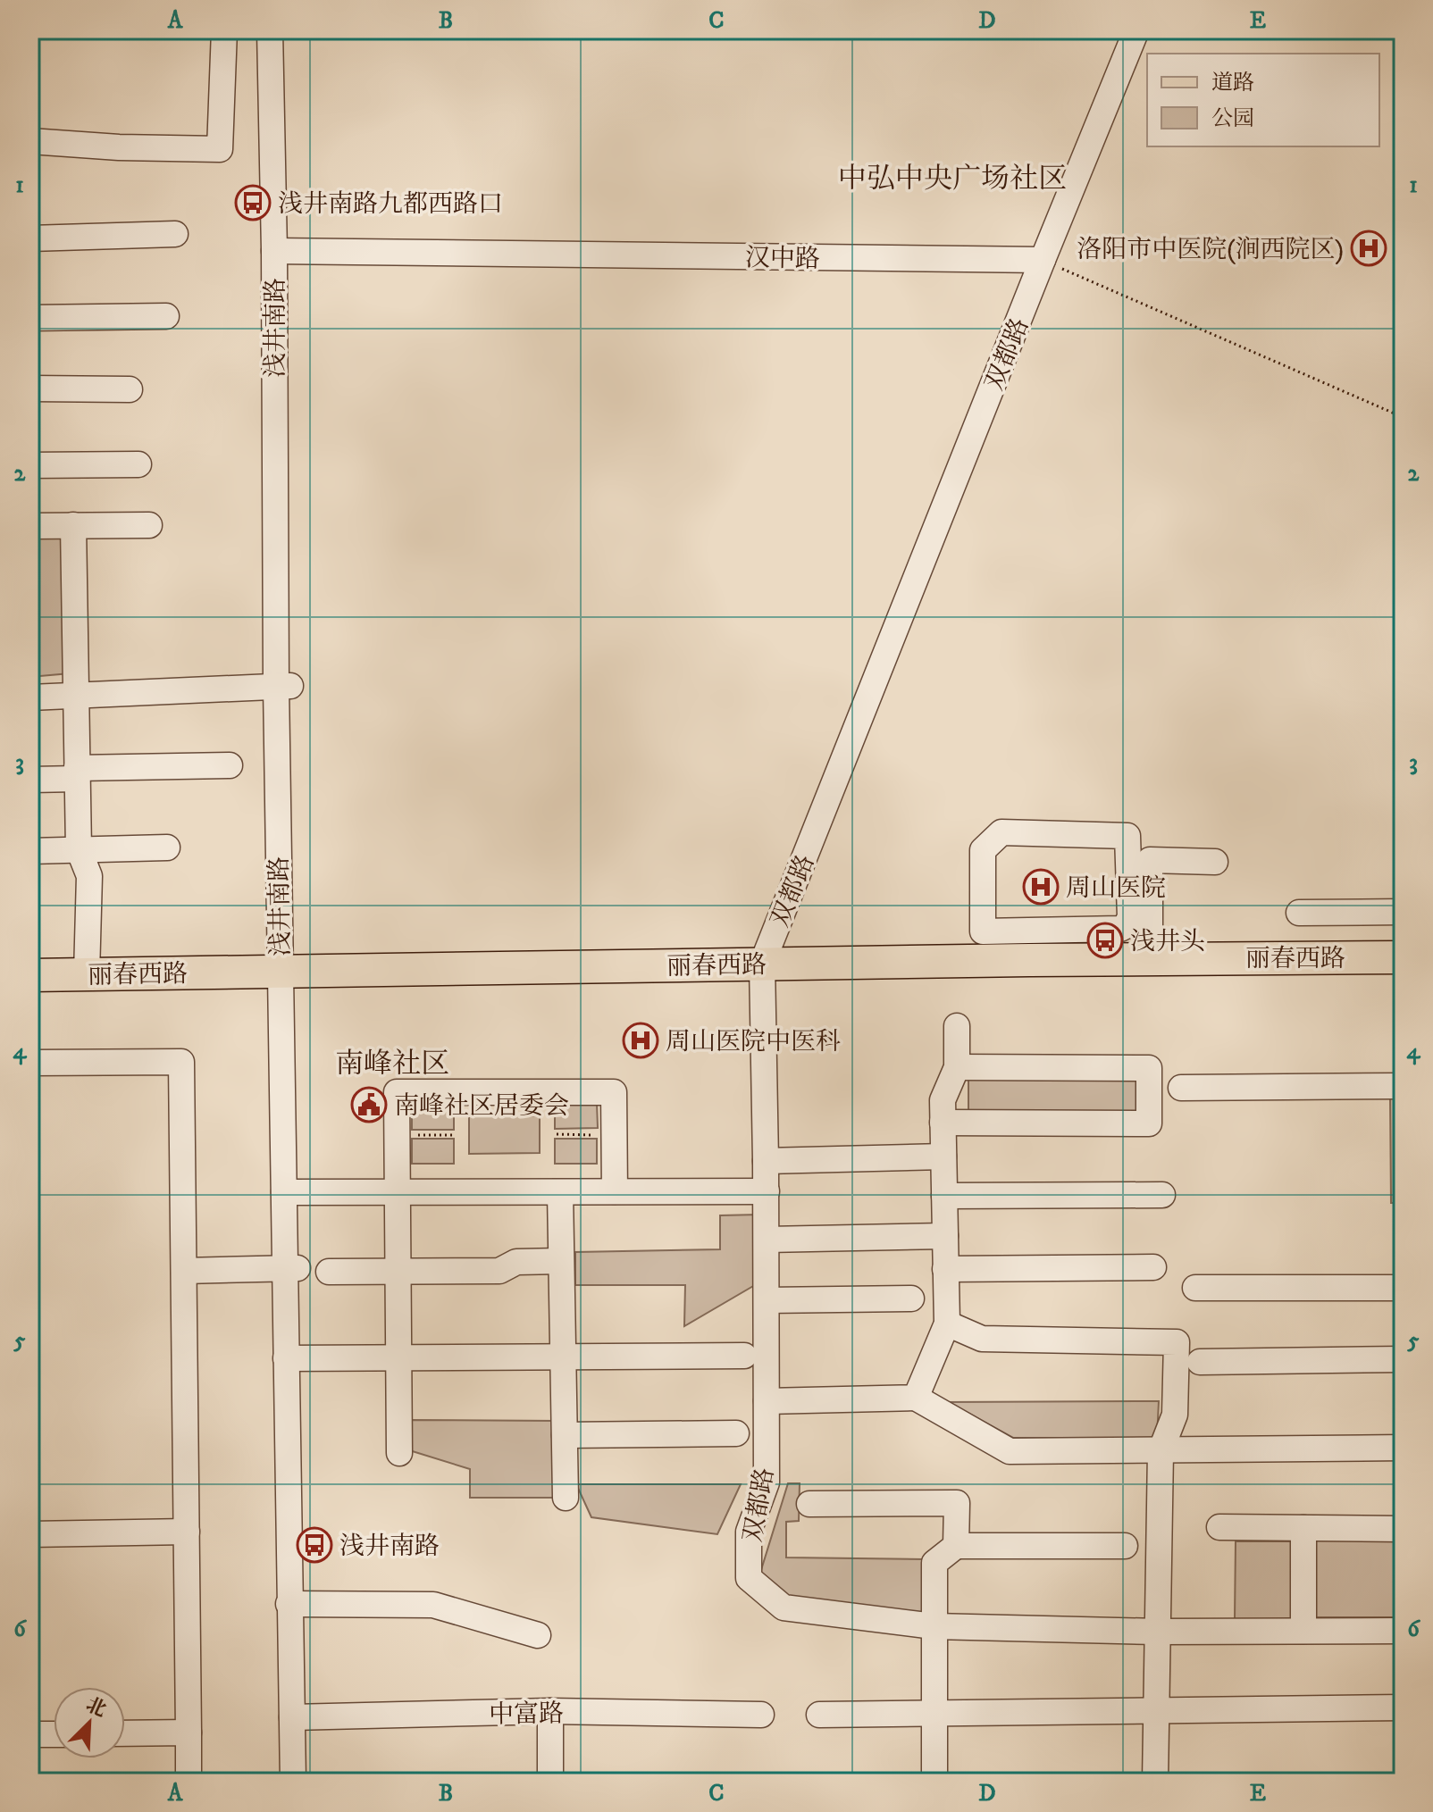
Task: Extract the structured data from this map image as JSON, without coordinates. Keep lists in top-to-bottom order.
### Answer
{
  "streets": {
    "main road": ["丽春西路"],
    "street": [
      "汉中路",
      "浅井南路",
      "双都路",
      "中富路"
    ]
  },
  "crossings": [
    ["汉中路", "浅井南路"],
    ["汉中路", "双都路"],
    ["浅井南路", "丽春西路"],
    ["浅井南路", "中富路"],
    ["双都路", "丽春西路"]
  ],
  "districts": ["中弘中央广场社区", "南峰社区"],
  "places": {
    "bus stop": ["浅井南路九都西路口", "浅井头", "浅井南路"],
    "hospital": ["洛阳市中医院(涧西院区)", "周山医院", "周山医院中医科"],
    "public building": ["南峰社区居委会"]
  },
  "legend": ["道路", "公园"],
  "north": "top right",
  "grid": {
    "columns": [
      "A",
      "B",
      "C",
      "D",
      "E"
    ],
    "rows": [
      "1",
      "2",
      "3",
      "4",
      "5",
      "6"
    ]
  }
}
